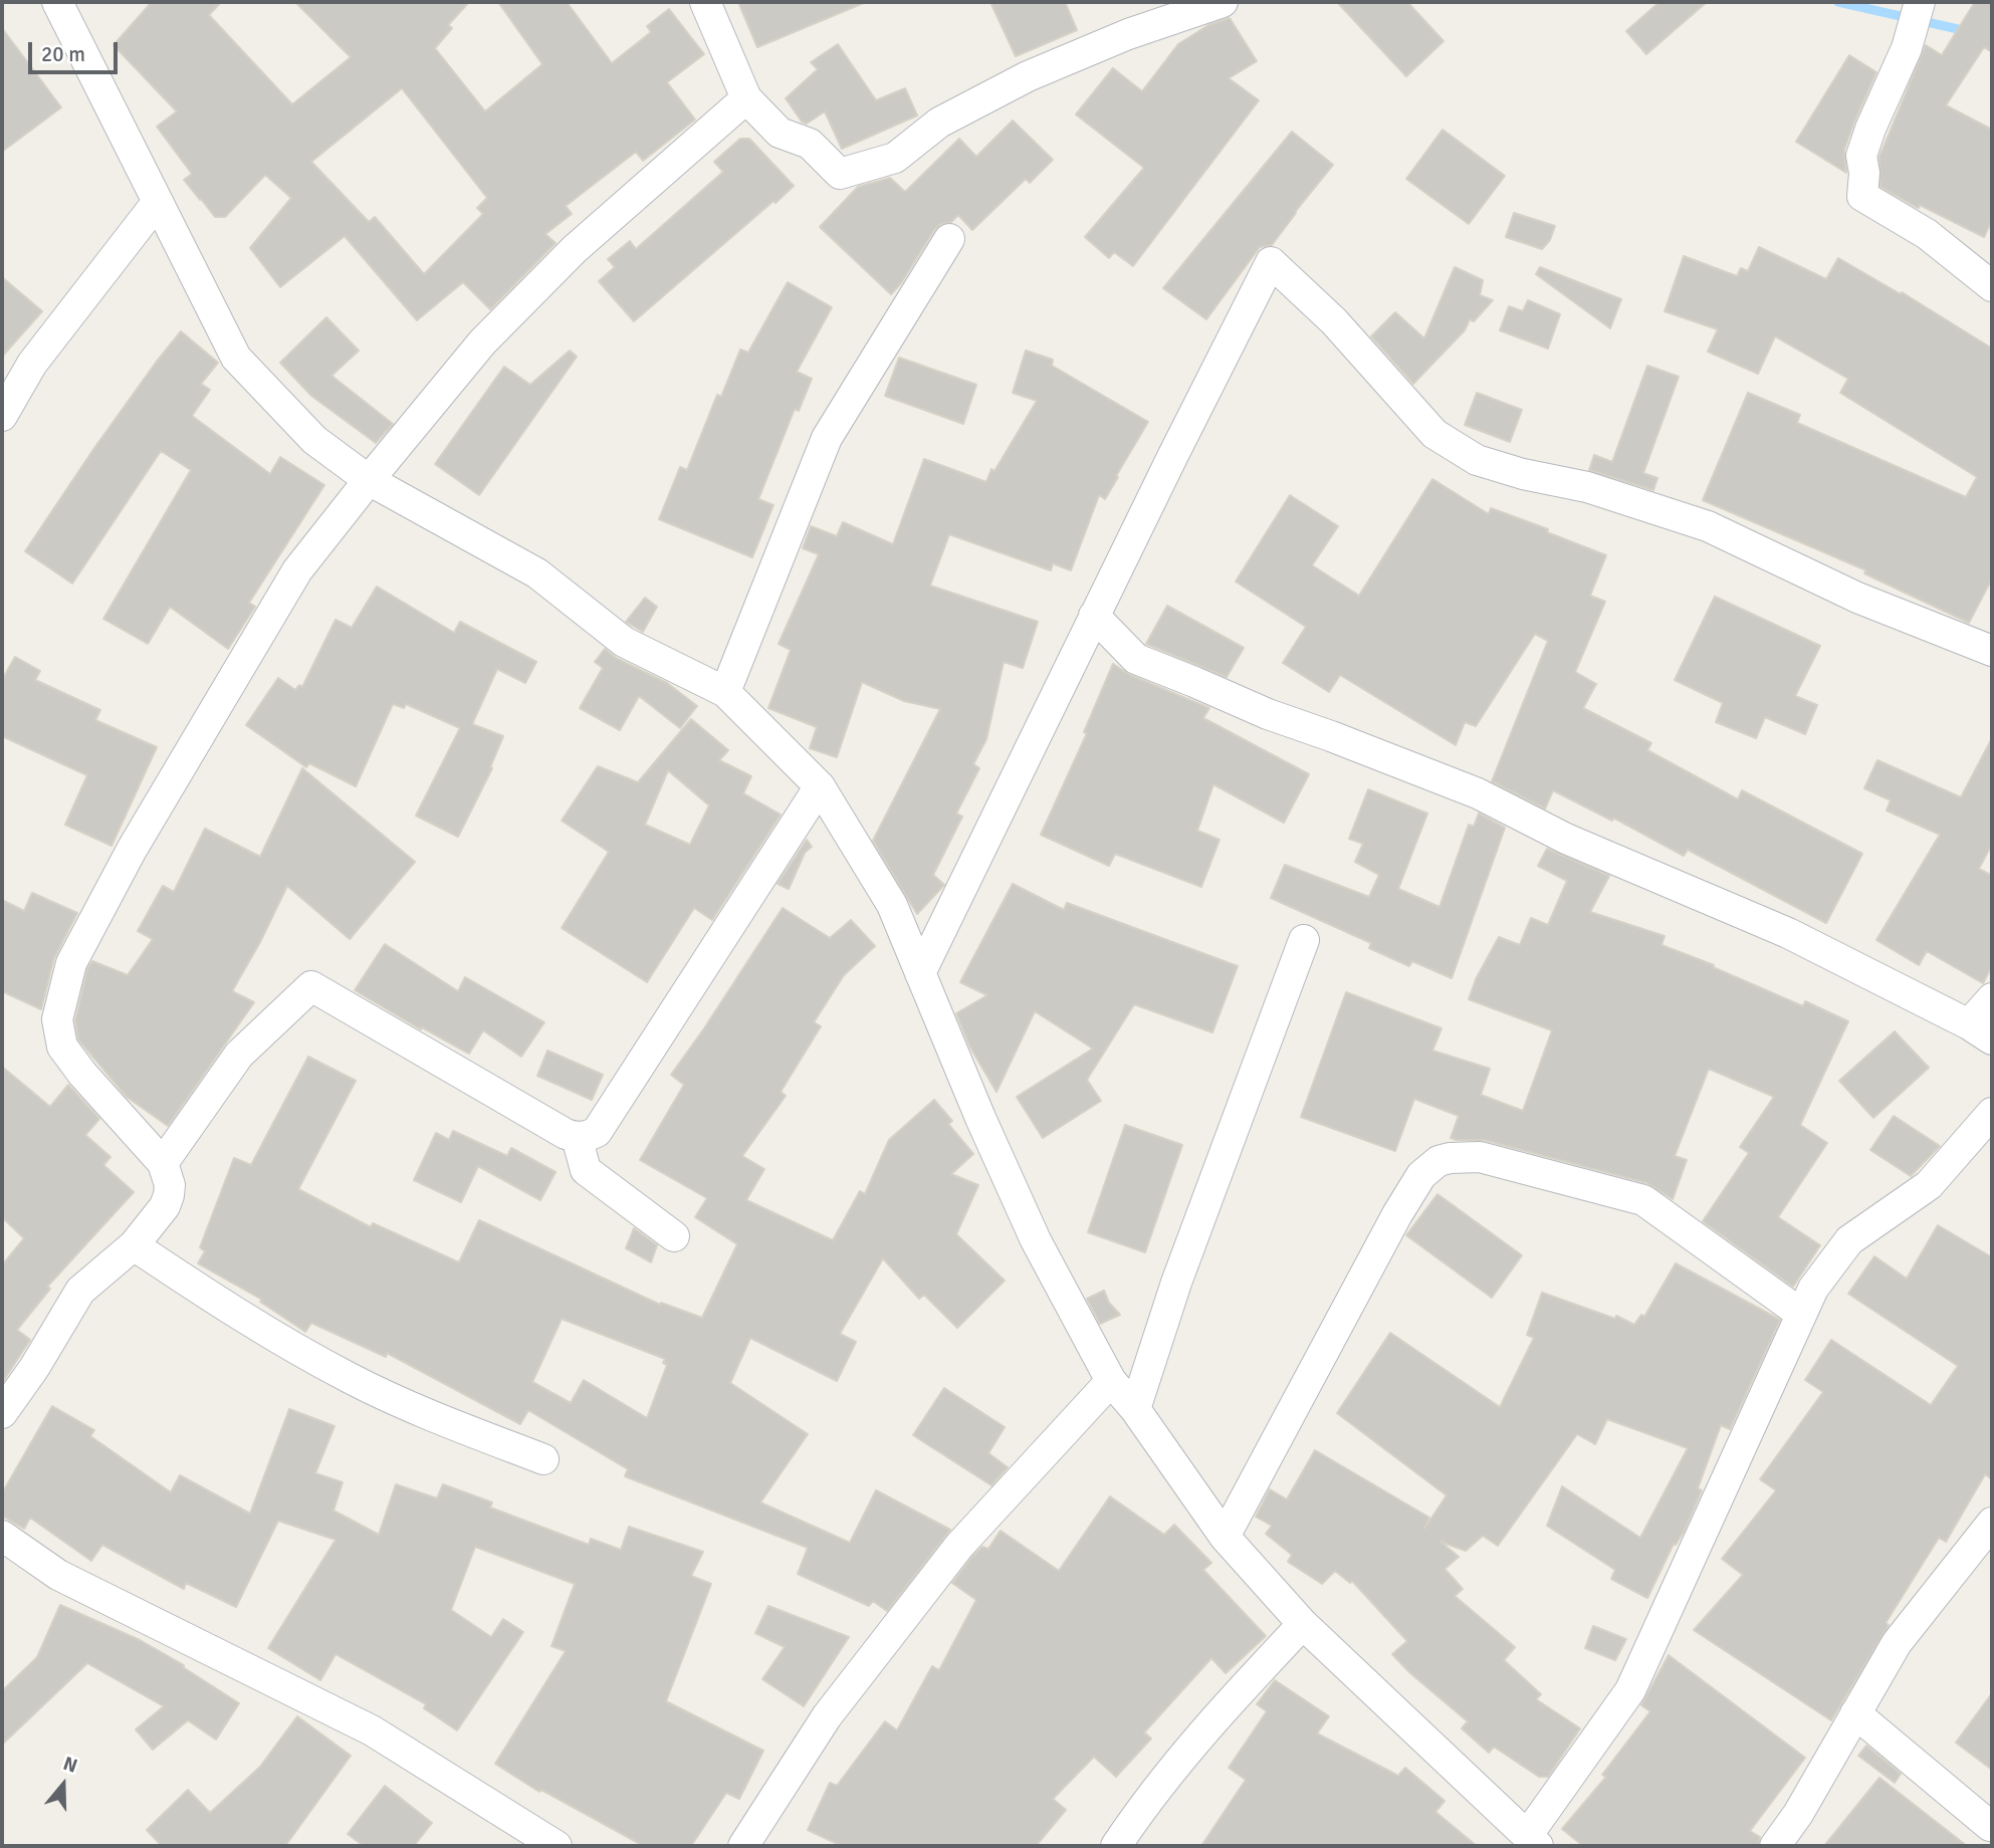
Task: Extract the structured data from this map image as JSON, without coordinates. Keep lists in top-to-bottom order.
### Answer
{
  "scale_bar": "20 m",
  "north": "top"
}
